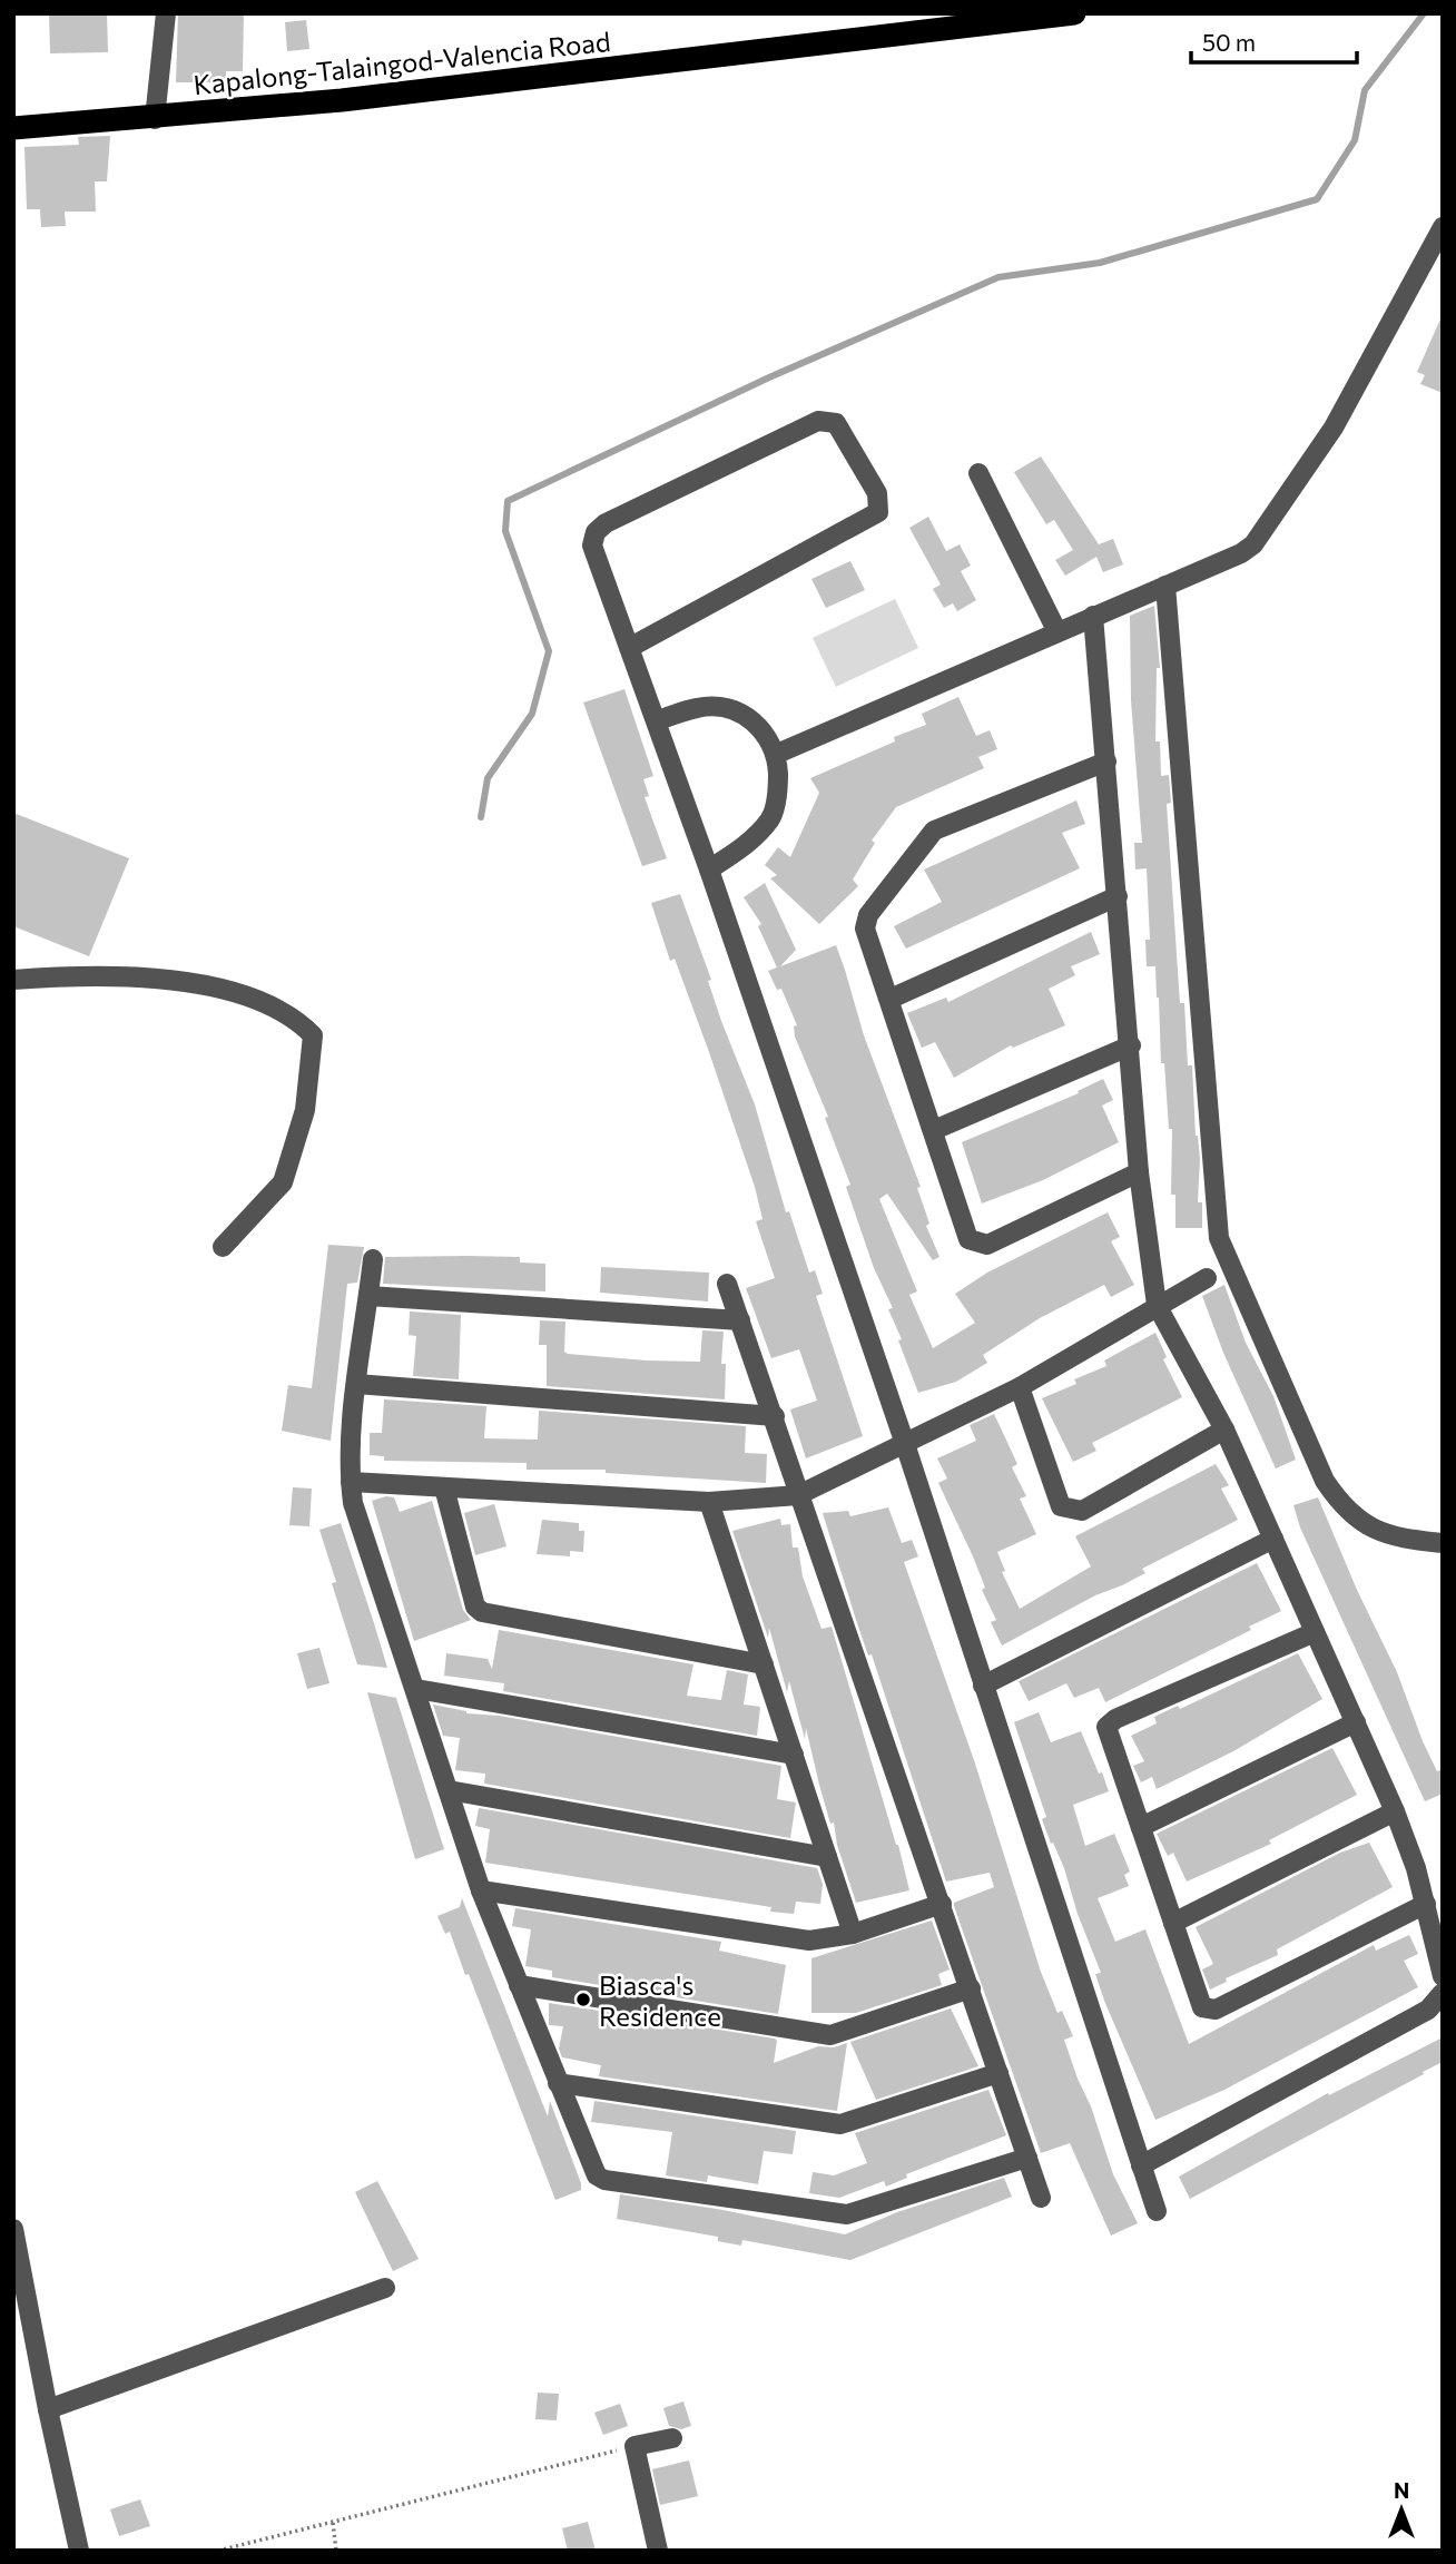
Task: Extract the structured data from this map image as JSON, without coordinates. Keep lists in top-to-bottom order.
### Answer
{
  "streets": {
    "highway": ["Kapalong-Talaingod-Valencia Road"]
  },
  "places": ["Biasca's Residence"],
  "scale_bar": "50 m",
  "north": "top"
}
